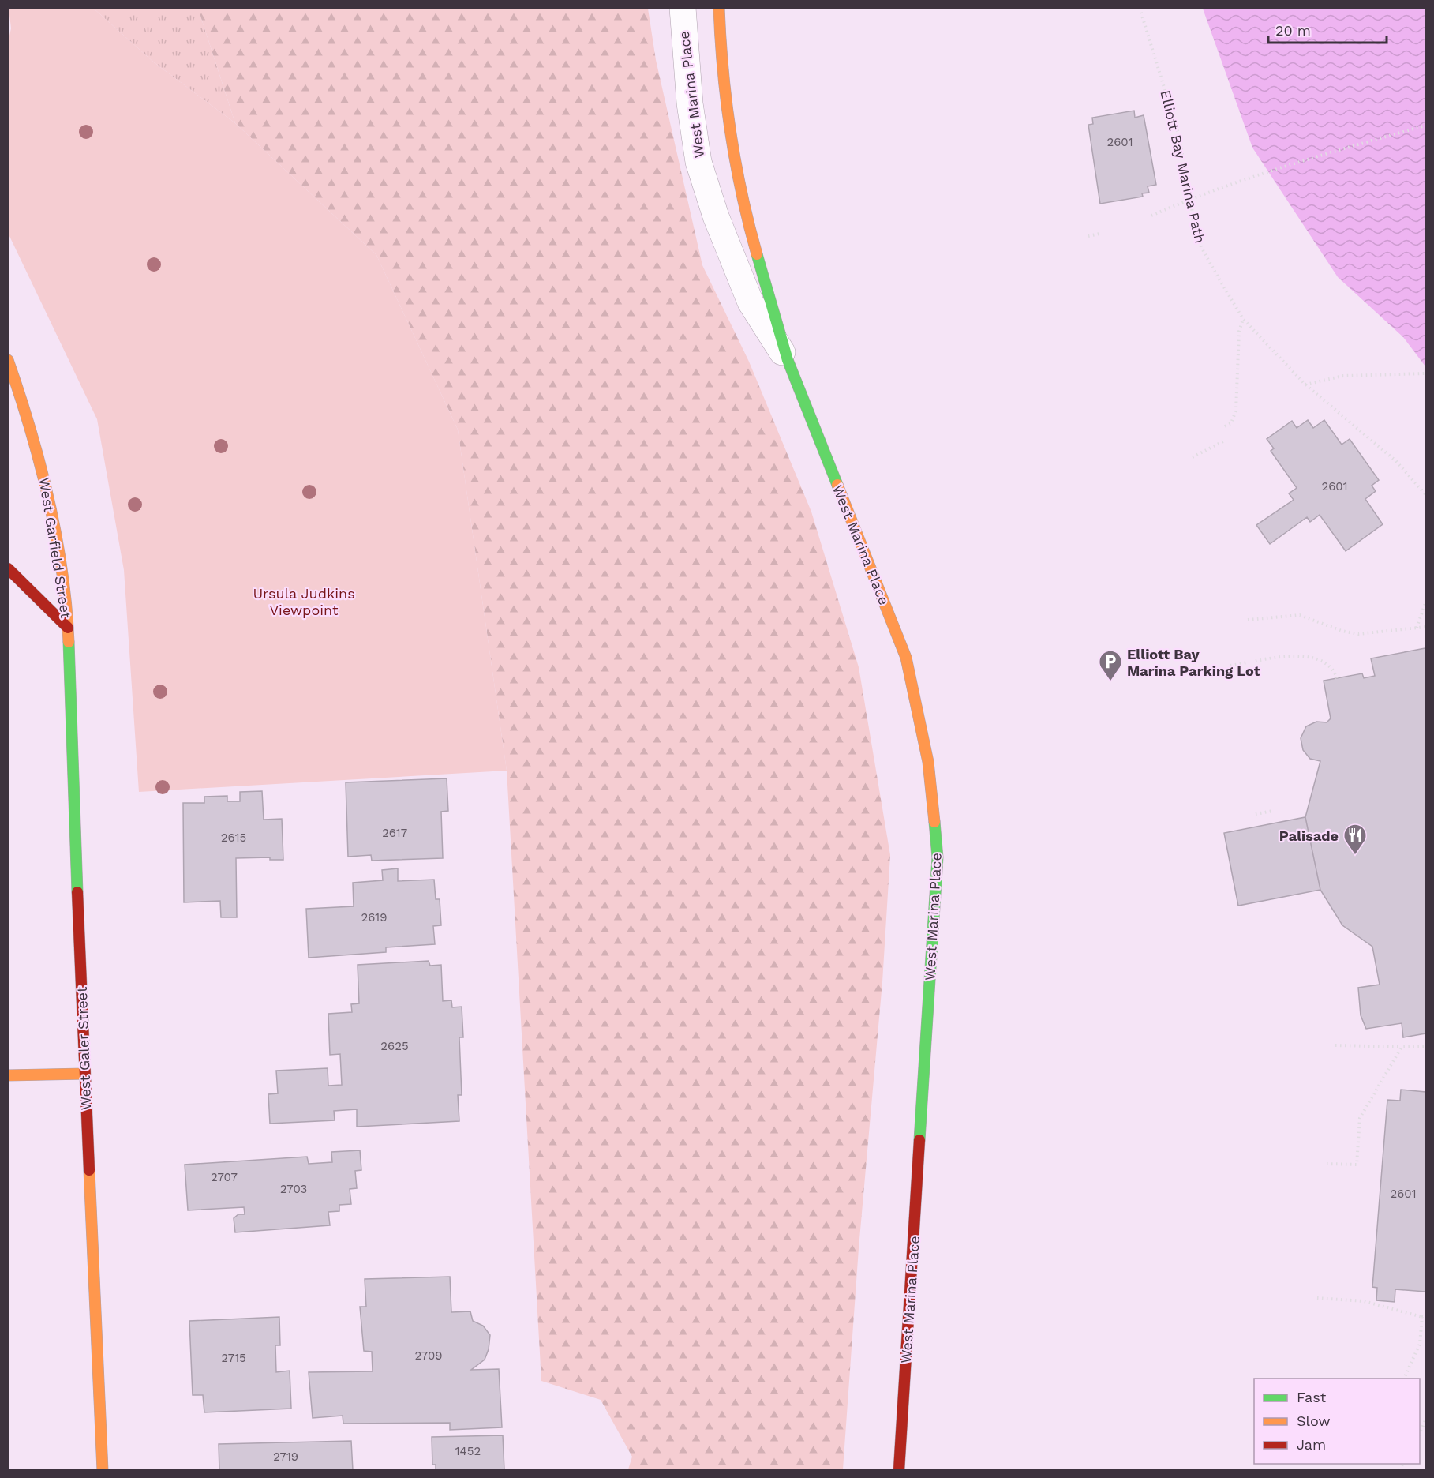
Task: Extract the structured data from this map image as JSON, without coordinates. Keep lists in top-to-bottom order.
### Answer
{
  "streets": {
    "street": ["West Marina Place", "West Garfield Street", "West Galer Street"],
    "path": ["Elliott Bay Marina Path"]
  },
  "crossings": [
    ["West Garfield Street", "West Galer Street"]
  ],
  "parks": ["Ursula Judkins Viewpoint"],
  "places": {
    "parking": ["Elliott Bay Marina Parking Lot"],
    "restaurant": ["Palisade"]
  },
  "house_numbers": [
    "2601",
    "2601",
    "2617",
    "2615",
    "2619",
    "2625",
    "2707",
    "2703",
    "2601",
    "2709",
    "2715",
    "1452",
    "2719"
  ],
  "legend": ["Fast", "Slow", "Jam"],
  "scale_bar": "20 m"
}
